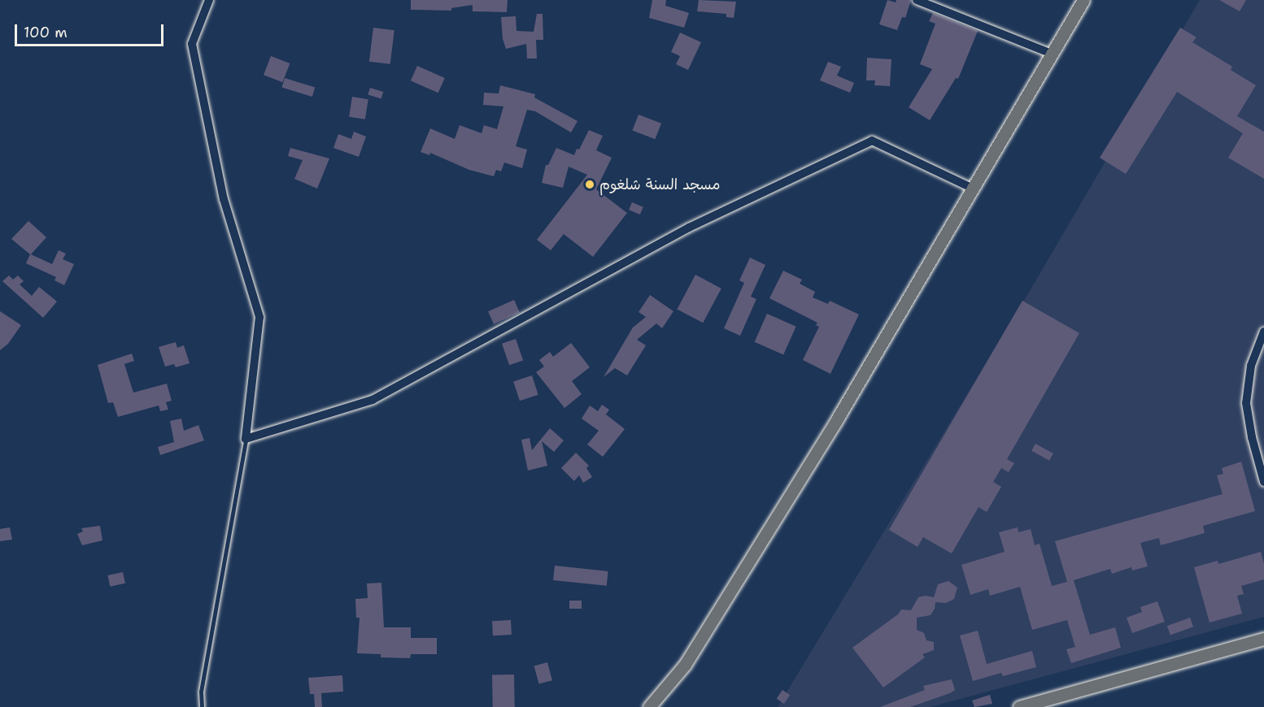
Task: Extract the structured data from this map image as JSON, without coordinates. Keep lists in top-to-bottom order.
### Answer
{
  "places": ["مسجد السنة شلغوم"],
  "scale_bar": "100 m"
}
